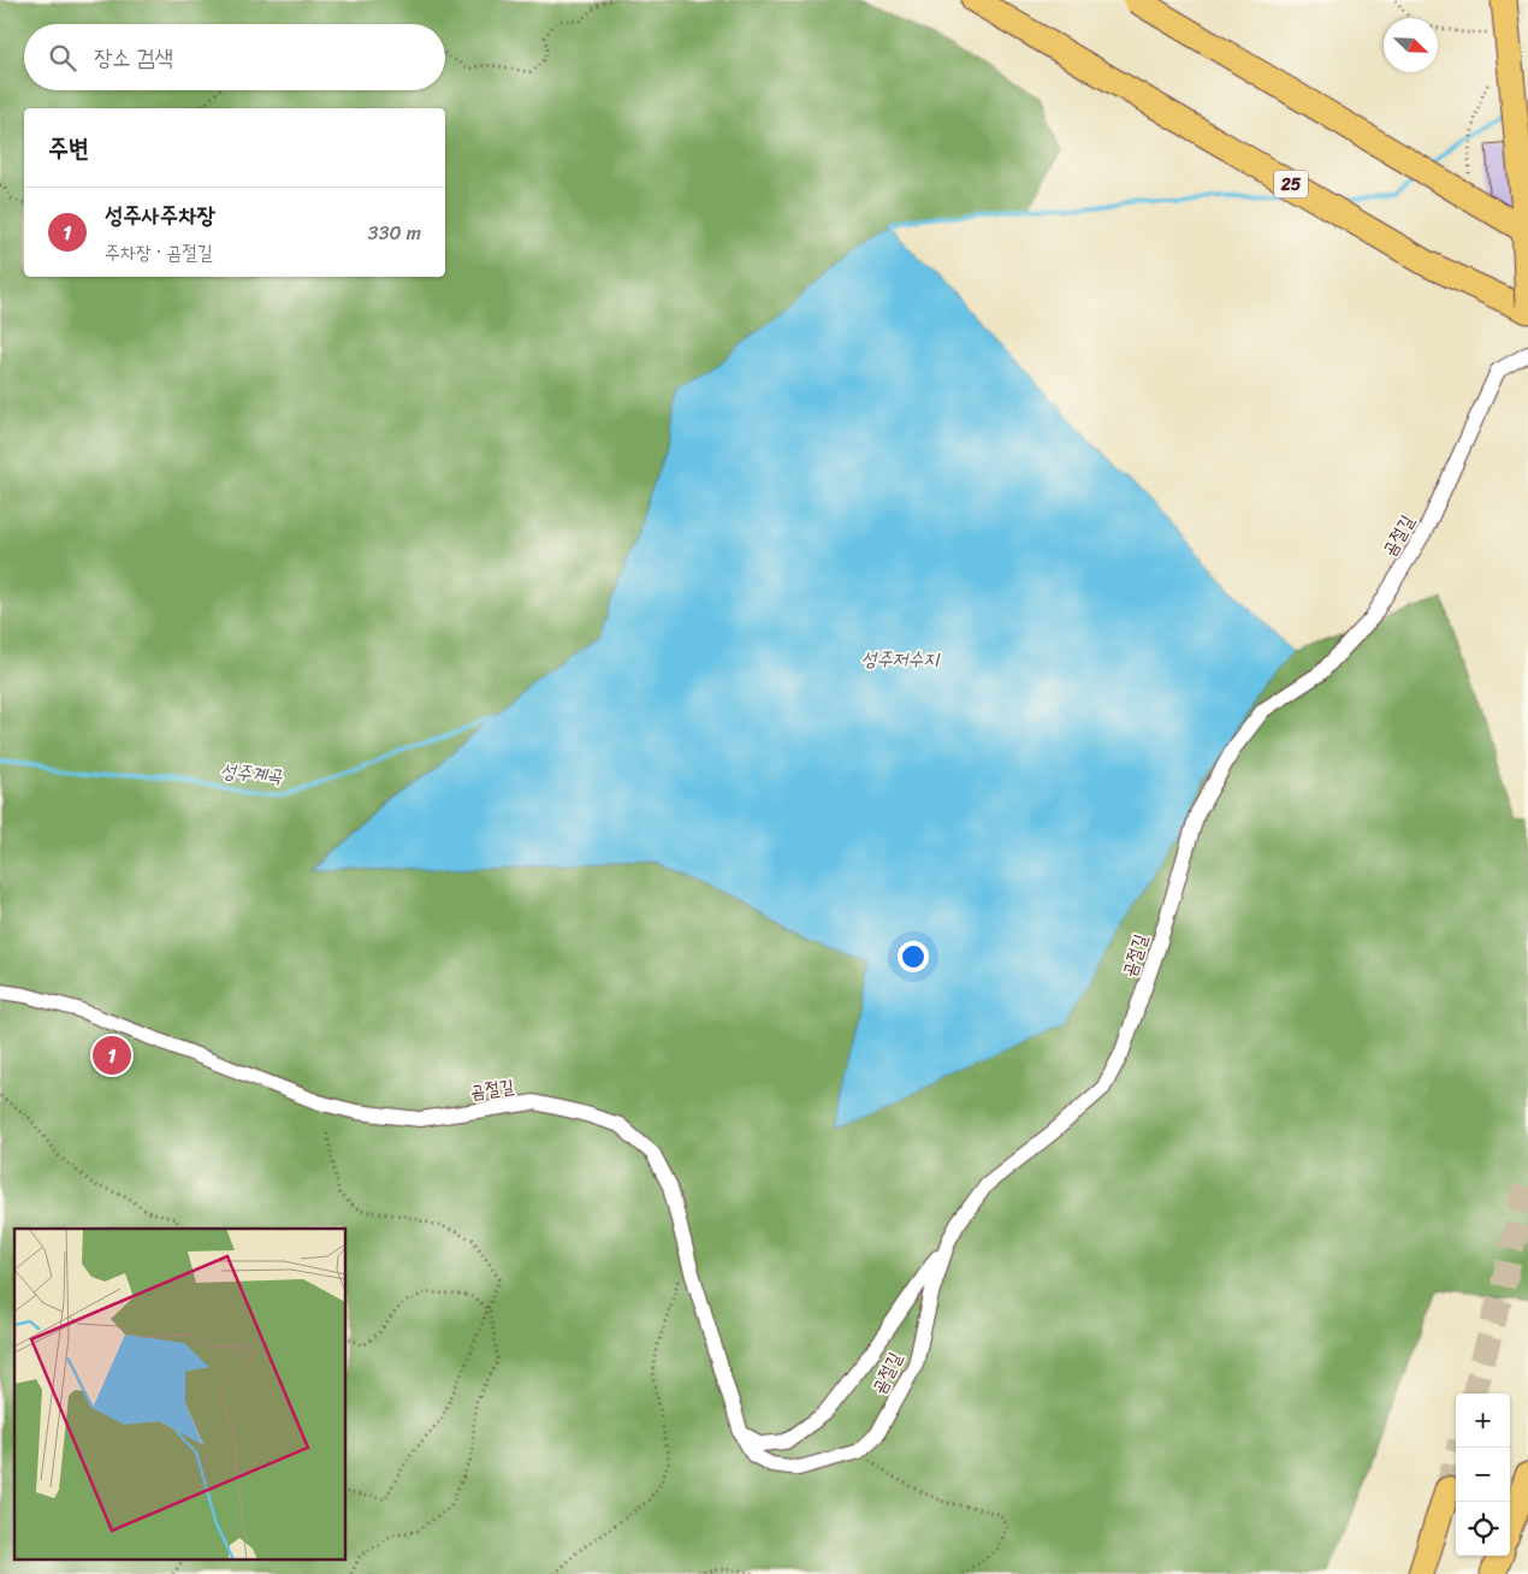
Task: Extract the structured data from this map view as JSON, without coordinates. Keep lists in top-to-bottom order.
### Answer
{
  "streets": {
    "main road": ["25"],
    "street": ["곰절길"]
  },
  "water": ["성주저수지", "성주계곡"],
  "north": "bottom right",
  "page": {
    "search": "장소 검색",
    "heading": "주변",
    "list": [
      {
        "mark": "1",
        "name": "성주사주차장",
        "note": "주차장 · 곰절길",
        "value": "330 m"
      }
    ],
    "pins": "1",
    "map_buttons": ["+", "−"]
  }
}
